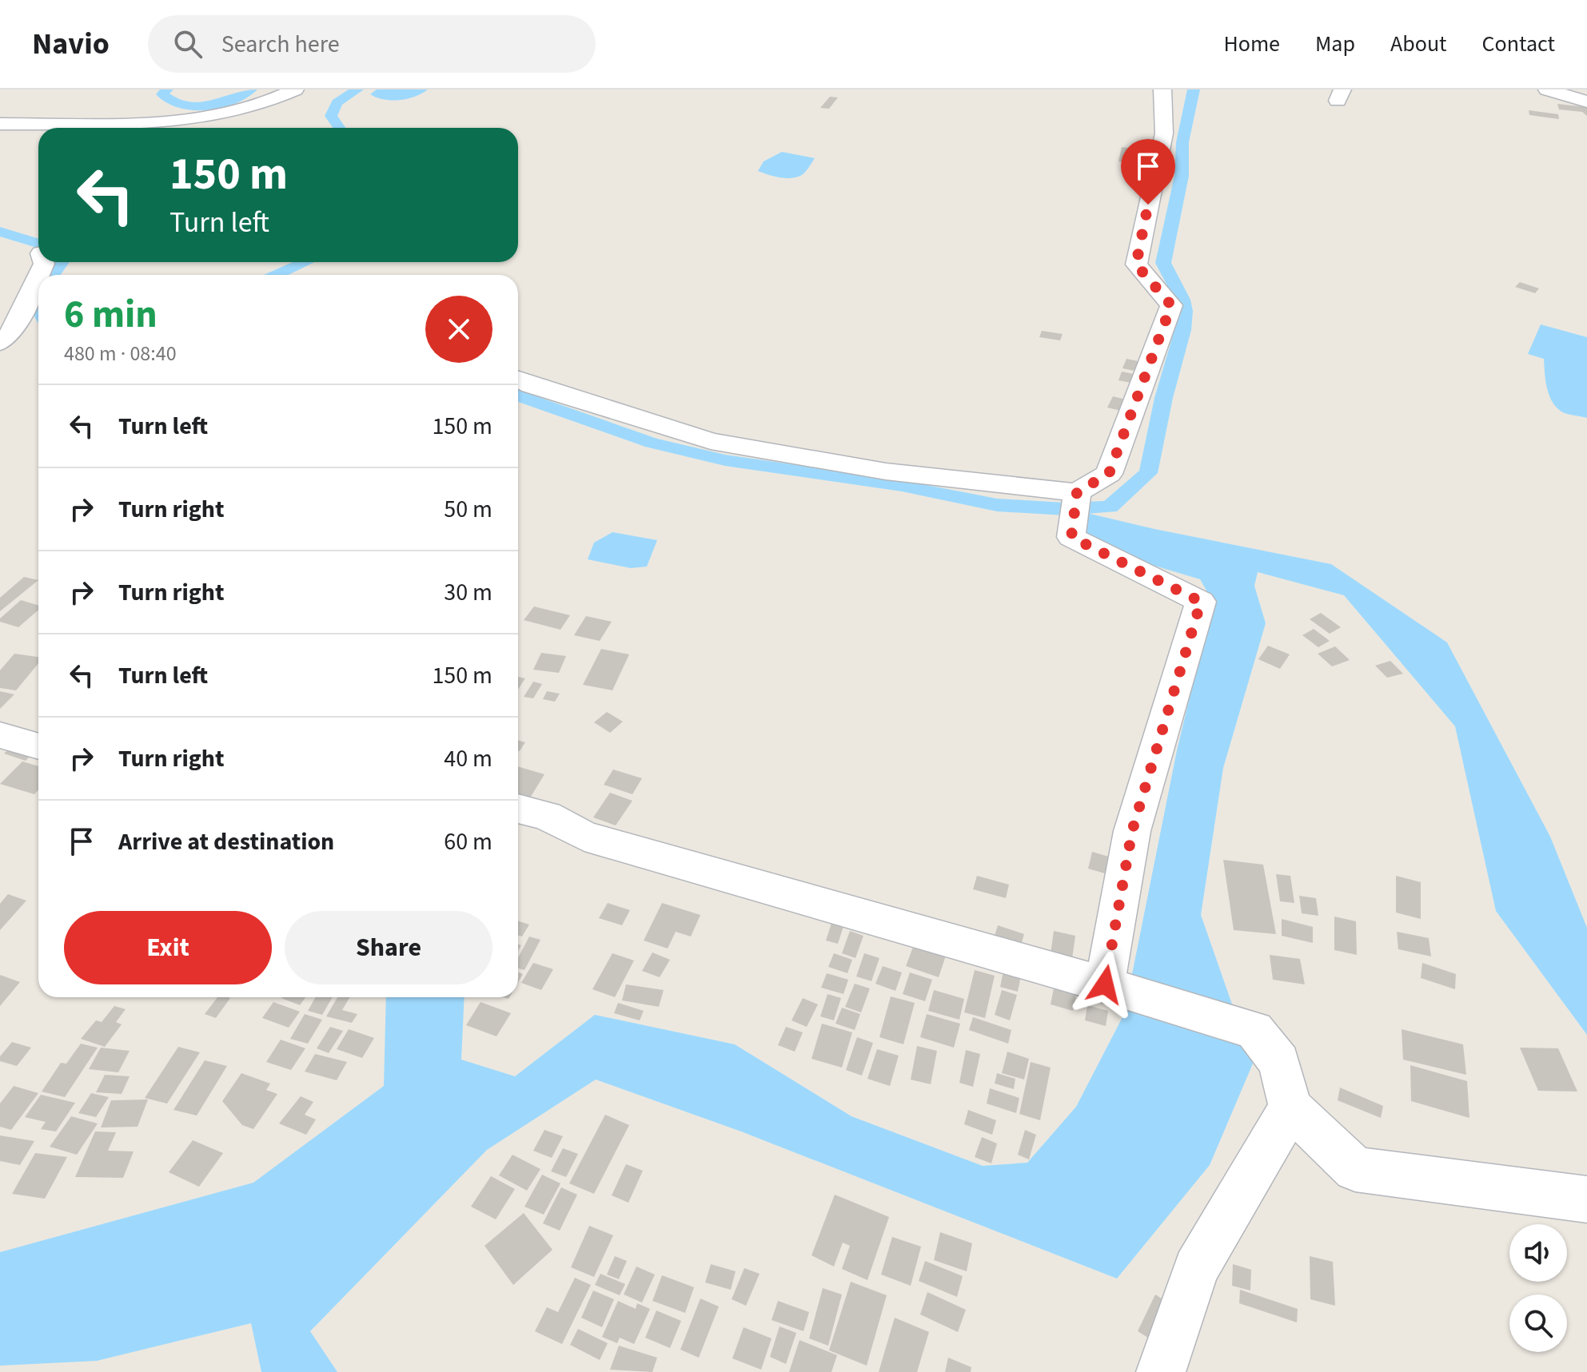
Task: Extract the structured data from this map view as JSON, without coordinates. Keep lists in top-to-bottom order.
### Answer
{
  "page": {
    "header": "Navio",
    "search": "Search here",
    "nav": [
      "Home",
      "Map",
      "About",
      "Contact"
    ],
    "turn": ["150 m", "Turn left"],
    "heading": ["6 min", "480 m · 08:40"],
    "list": [
      {
        "name": "Turn left",
        "value": "150 m"
      },
      {
        "name": "Turn right",
        "value": "50 m"
      },
      {
        "name": "Turn right",
        "value": "30 m"
      },
      {
        "name": "Turn left",
        "value": "150 m"
      },
      {
        "name": "Turn right",
        "value": "40 m"
      },
      {
        "name": "Arrive at destination",
        "value": "60 m"
      }
    ],
    "buttons": ["Exit", "Share"]
  }
}
